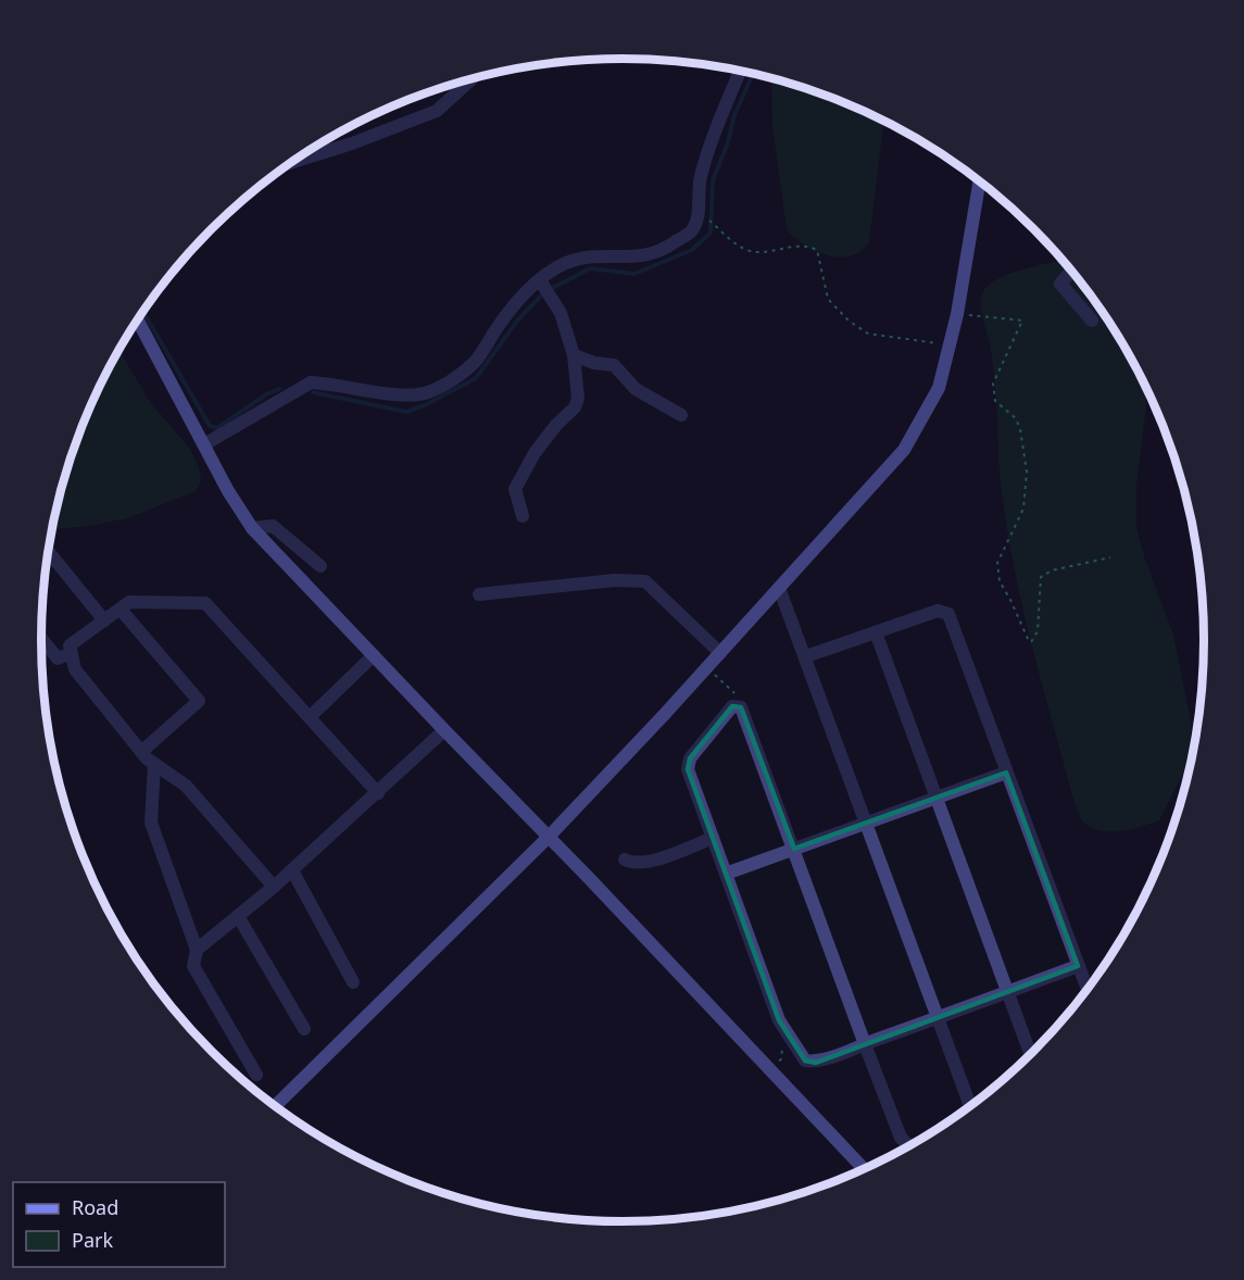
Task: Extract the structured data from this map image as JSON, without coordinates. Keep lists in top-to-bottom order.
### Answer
{
  "legend": ["Road", "Park"]
}
